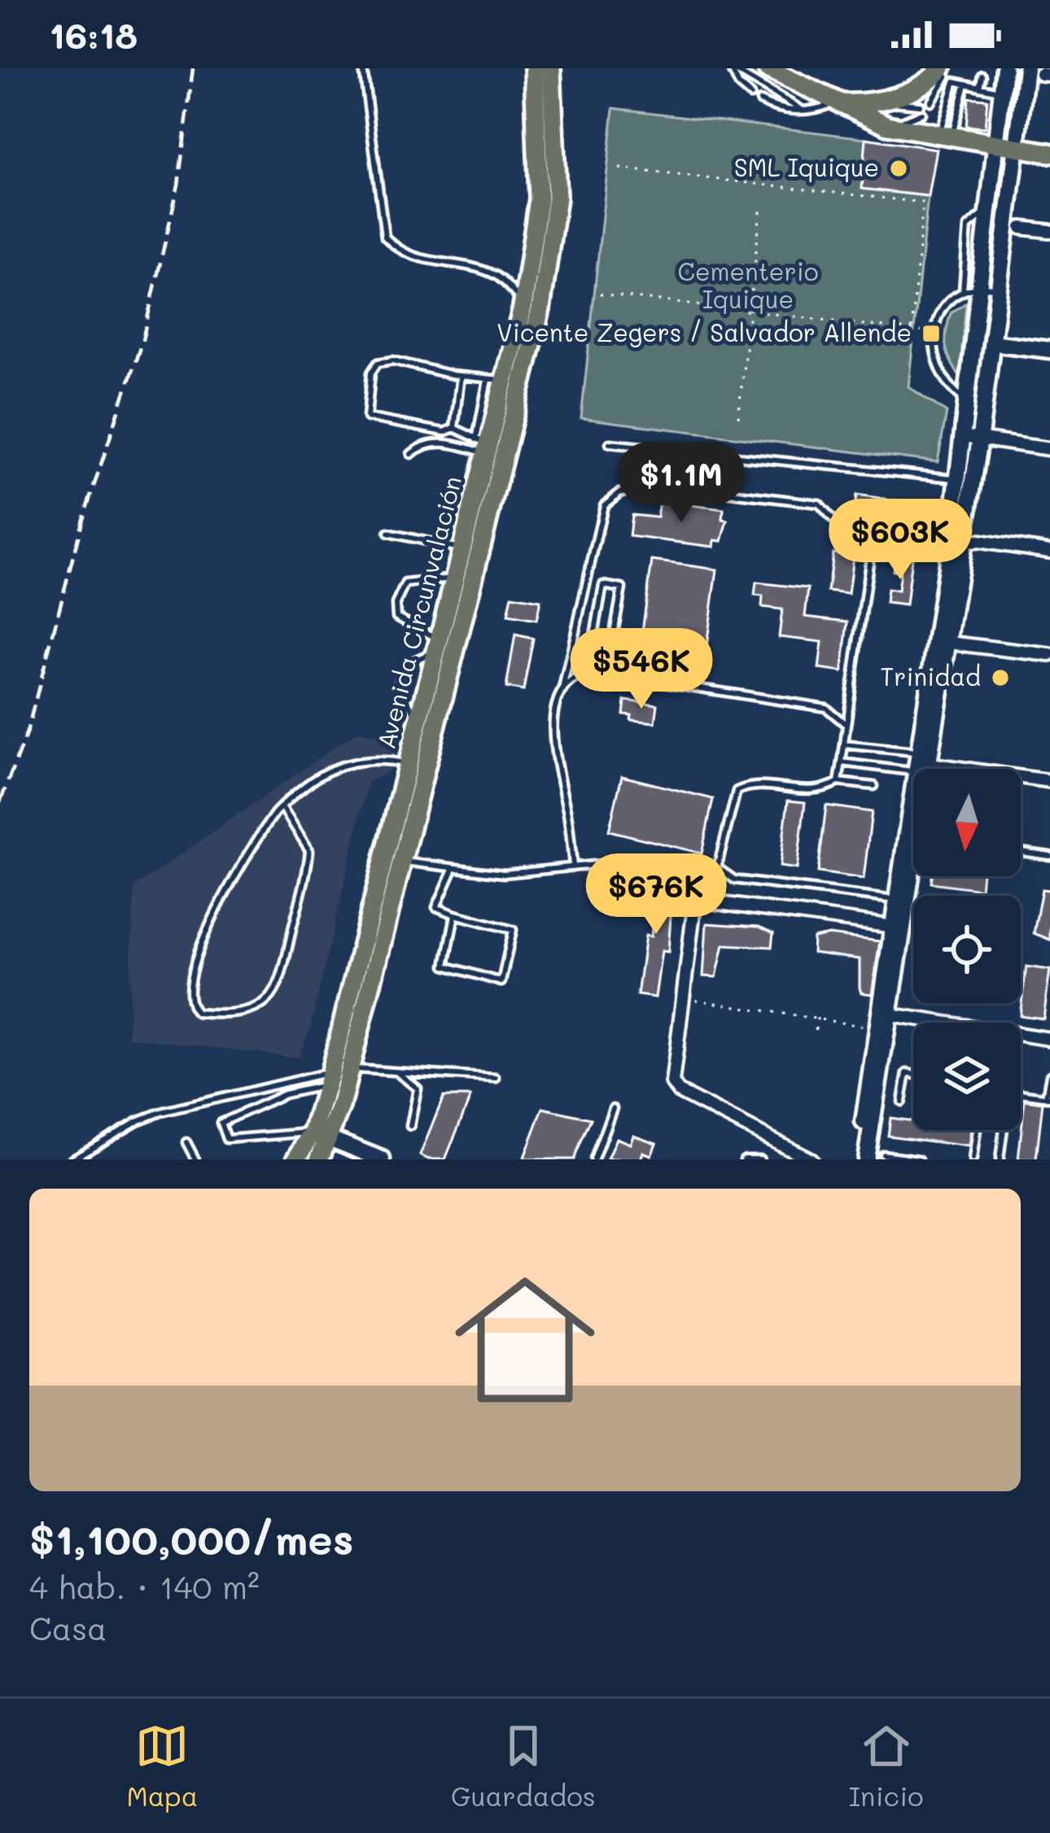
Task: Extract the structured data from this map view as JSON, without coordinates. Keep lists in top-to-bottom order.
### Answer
{
  "streets": {
    "main road": ["Avenida Circunvalación"]
  },
  "parks": ["Cementerio Iquique"],
  "places": {
    "other": ["SML Iquique", "Trinidad"],
    "transit": ["Vicente Zegers / Salvador Allende"]
  },
  "north": "bottom",
  "page": {
    "status": "16:18",
    "price": [
      "$1.1M",
      "$603K",
      "$546K",
      "$676K"
    ],
    "list": [
      {
        "name": "$1,100,000/mes",
        "note": "4 hab. · 140 m² · Casa"
      }
    ],
    "tabs": ["Mapa", "Guardados", "Inicio"]
  }
}
